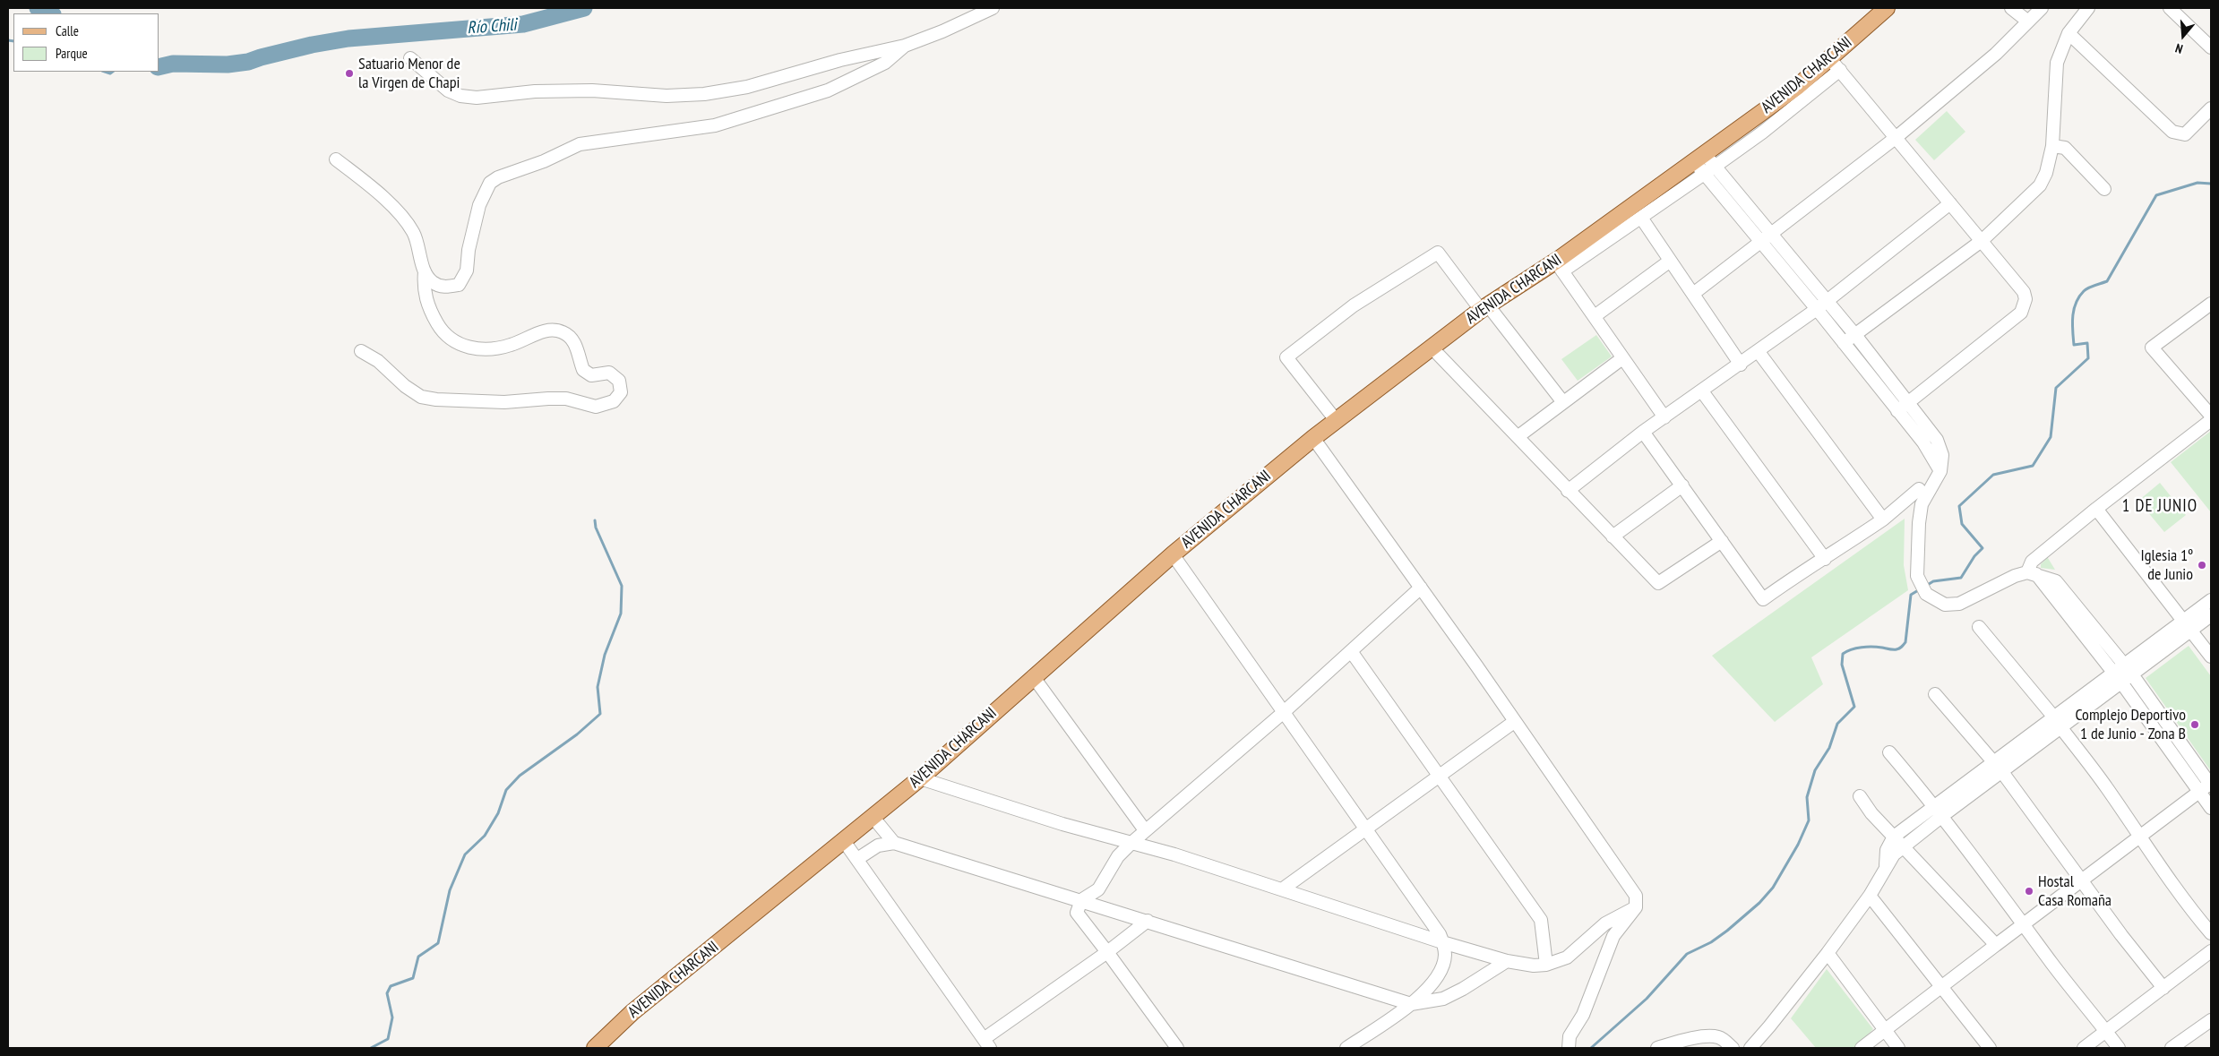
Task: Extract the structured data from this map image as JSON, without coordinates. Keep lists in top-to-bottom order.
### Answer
{
  "streets": {
    "main road": ["AVENIDA CHARCANI"]
  },
  "districts": ["1 DE JUNIO"],
  "water": ["Río Chili"],
  "places": [
    "Satuario Menor de la Virgen de Chapi",
    "Iglesia 1º de Junio",
    "Complejo Deportivo 1 de Junio - Zona B",
    "Hostal Casa Romaña"
  ],
  "legend": ["Calle", "Parque"],
  "north": "bottom"
}
